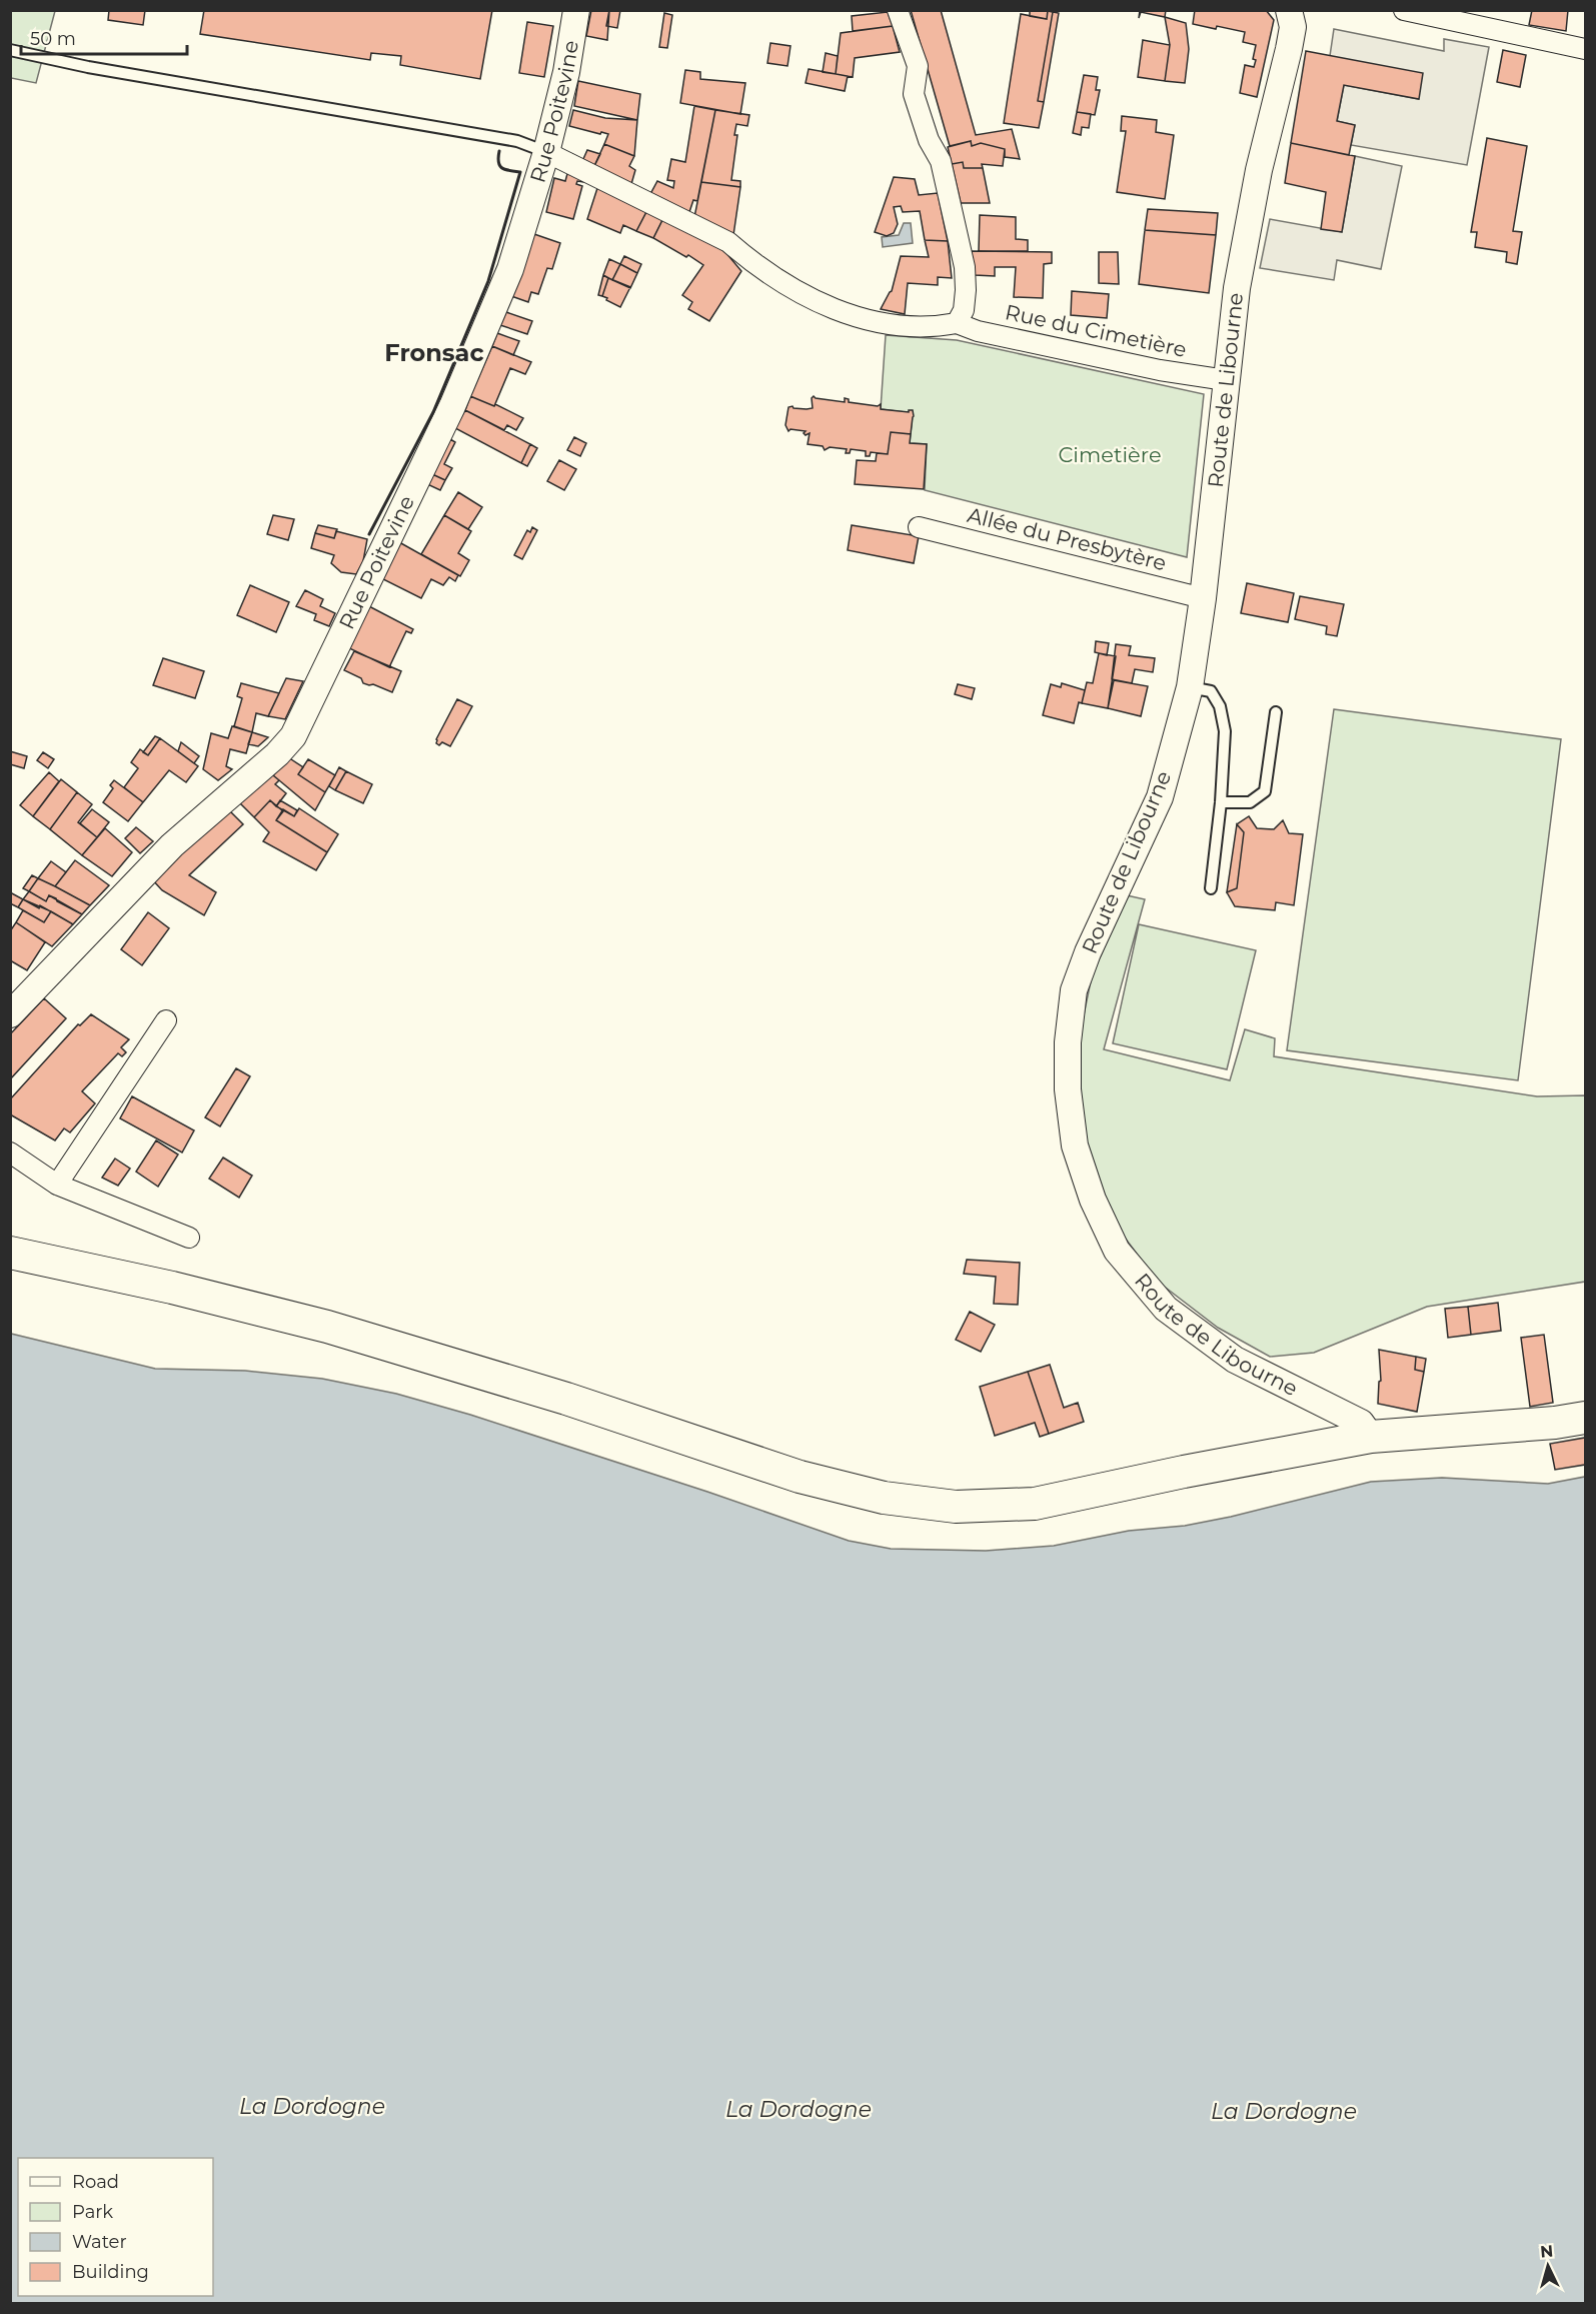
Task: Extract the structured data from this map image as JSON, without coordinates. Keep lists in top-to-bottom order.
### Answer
{
  "streets": {
    "street": [
      "Rue Poitevine",
      "Rue du Cimetière",
      "Route de Libourne",
      "Allée du Presbytère"
    ]
  },
  "crossings": [
    ["Rue du Cimetière", "Route de Libourne"],
    ["Route de Libourne", "Allée du Presbytère"]
  ],
  "districts": ["Fronsac"],
  "water": ["La Dordogne"],
  "parks": ["Cimetière"],
  "legend": [
    "Road",
    "Park",
    "Water",
    "Building"
  ],
  "scale_bar": "50 m",
  "north": "top"
}
